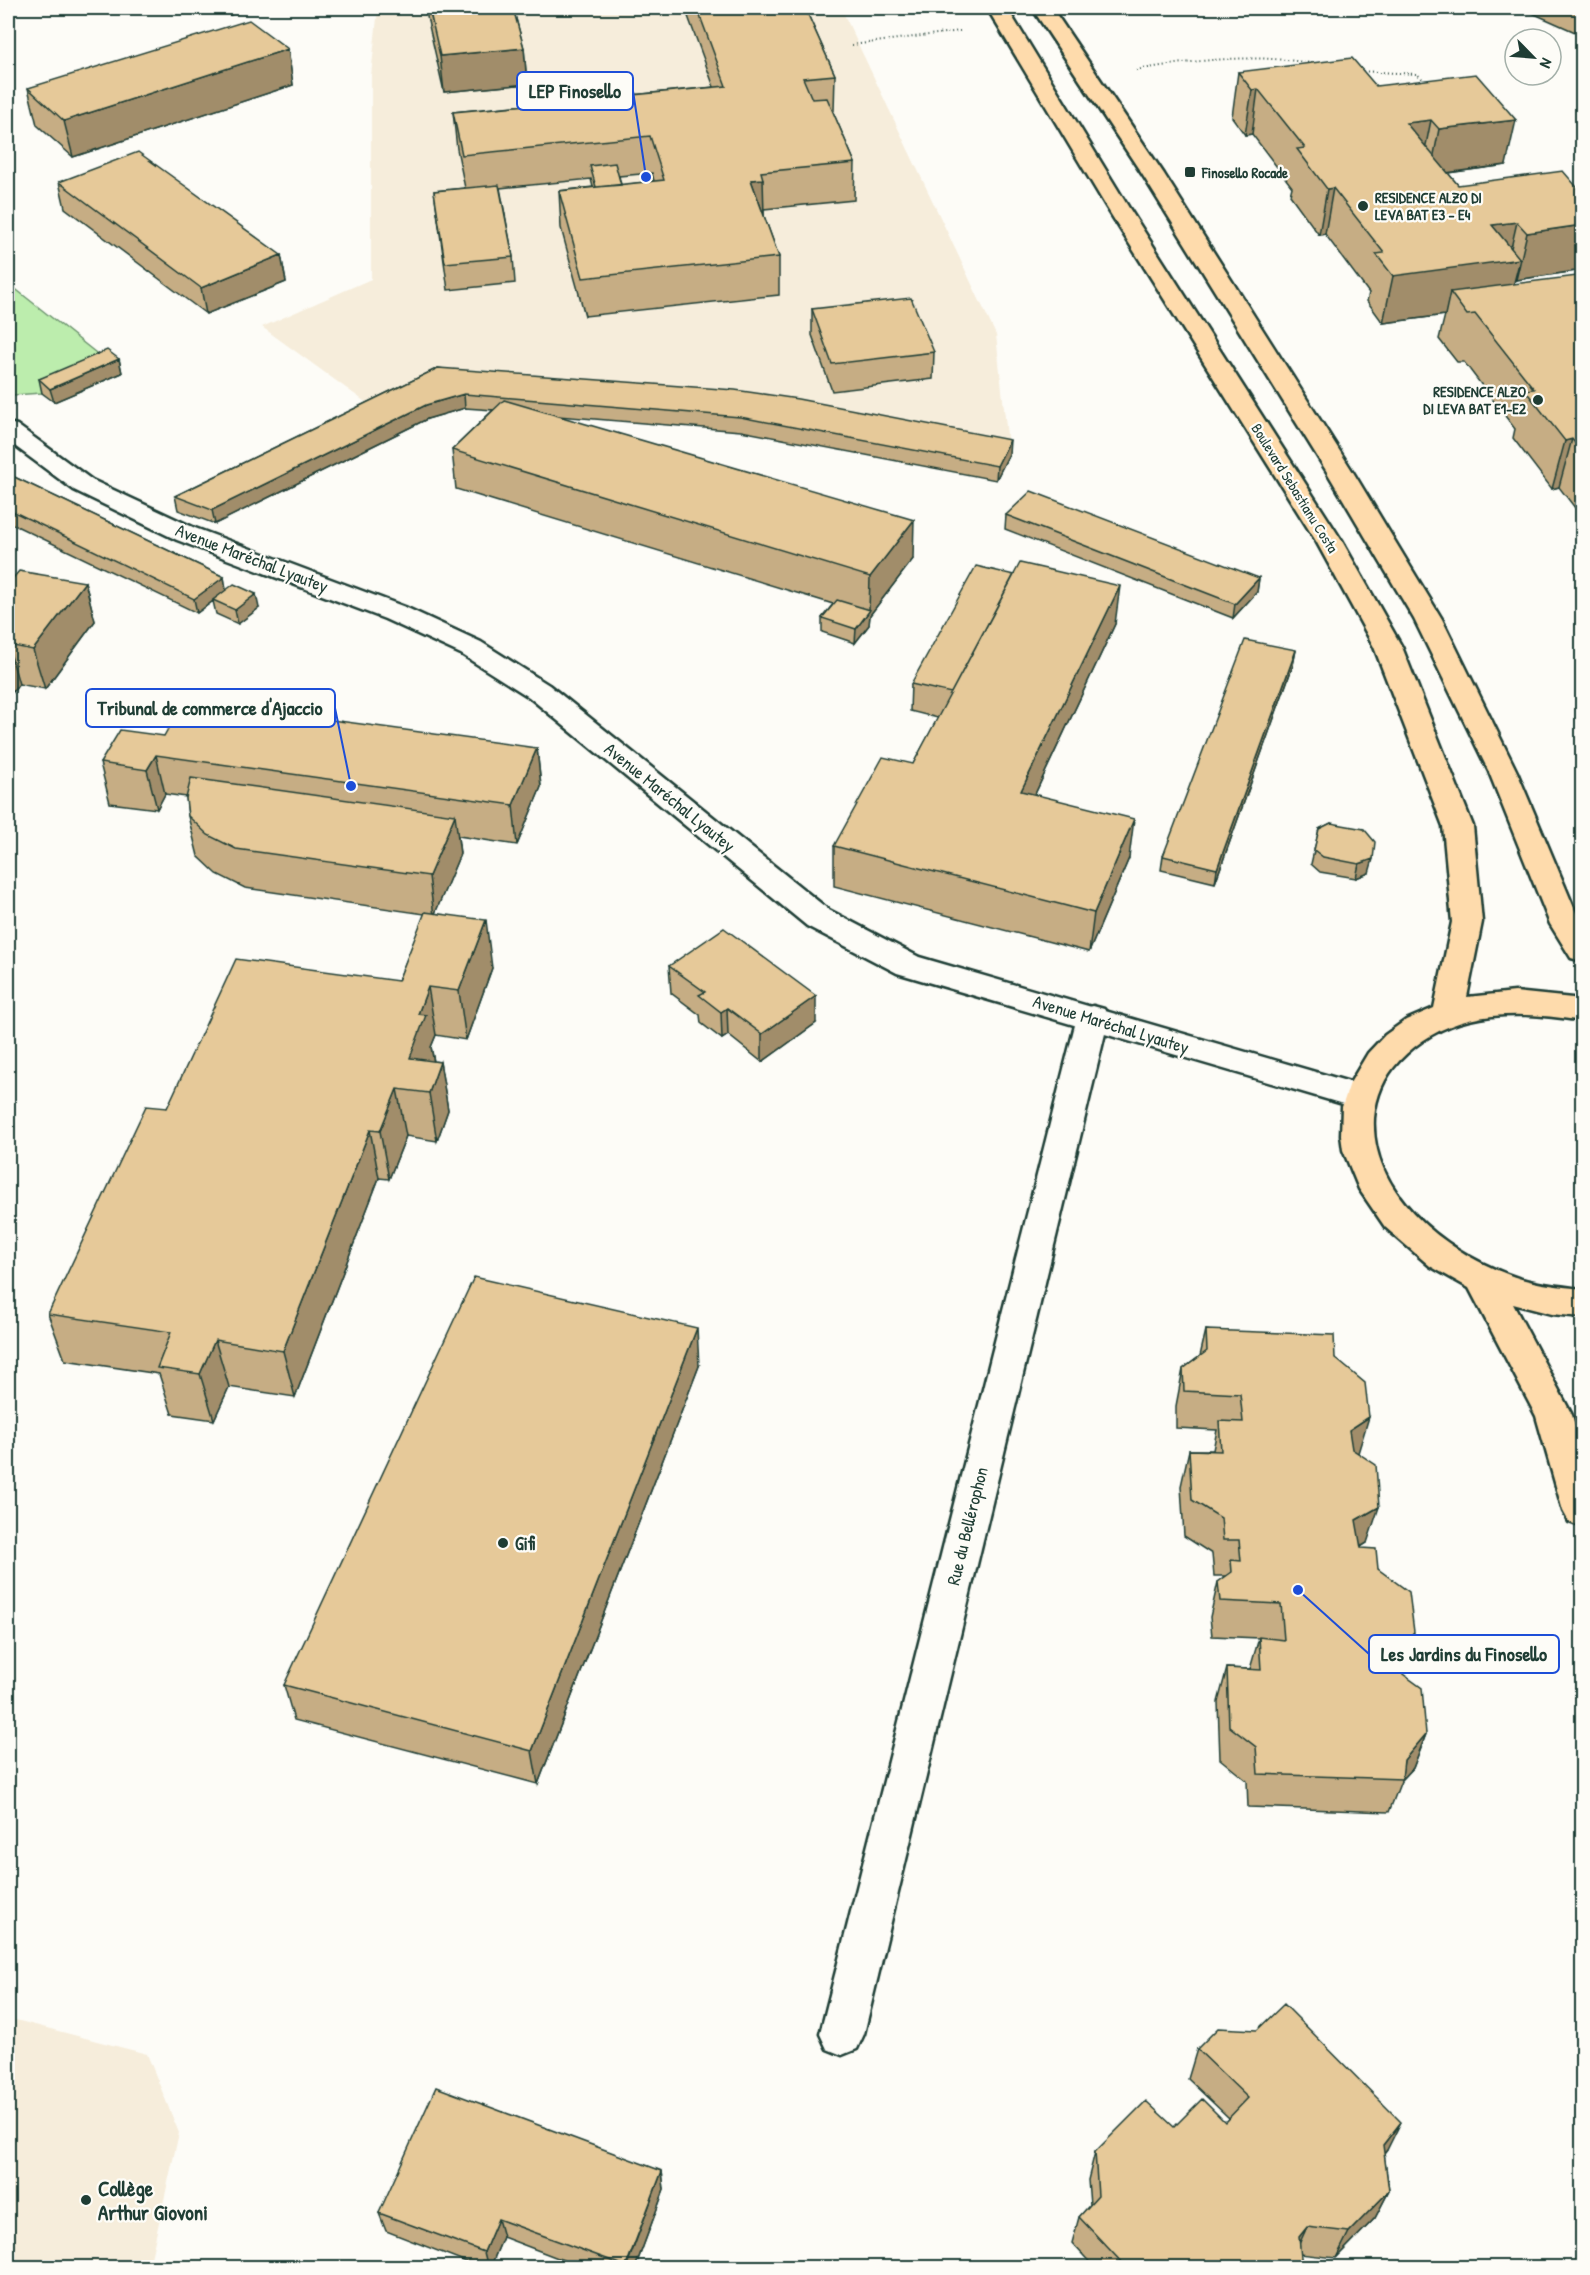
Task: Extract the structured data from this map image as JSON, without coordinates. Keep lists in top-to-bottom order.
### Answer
{
  "streets": {
    "main road": ["Boulevard Sebastianu Costa"],
    "street": ["Avenue Maréchal Lyautey", "Rue du Bellérophon"]
  },
  "crossings": [
    ["Avenue Maréchal Lyautey", "Rue du Bellérophon"]
  ],
  "places": {
    "transit": ["Finosello Rocade"],
    "other": [
      "LEP Finosello",
      "RESIDENCE ALZO DI LEVA BAT E3 - E4",
      "RESIDENCE ALZO DI LEVA BAT E1-E2",
      "Tribunal de commerce d'Ajaccio",
      "Gifi",
      "Les Jardins du Finosello",
      "Collège Arthur Giovoni"
    ]
  },
  "north": "bottom right"
}
